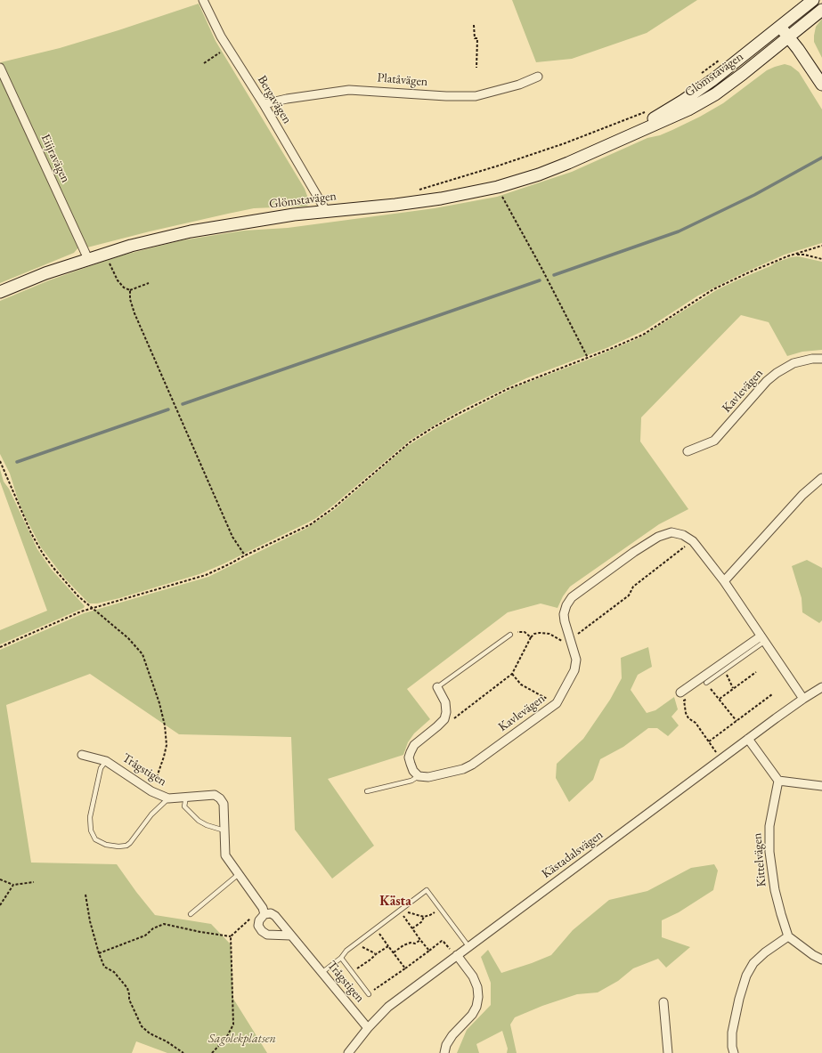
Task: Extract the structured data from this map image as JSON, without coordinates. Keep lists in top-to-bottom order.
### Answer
{
  "streets": {
    "main road": ["Glömstavägen"],
    "street": [
      "Platåvägen",
      "Bergavägen",
      "Eiijravägen",
      "Kavlevägen",
      "Trågstigen",
      "Kästadalsvägen",
      "Kittelvägen"
    ]
  },
  "crossings": [
    ["Glömstavägen", "Bergavägen"],
    ["Glömstavägen", "Eiijravägen"],
    ["Platåvägen", "Bergavägen"],
    ["Kavlevägen", "Kästadalsvägen"],
    ["Trågstigen", "Kästadalsvägen"]
  ],
  "districts": ["Kästa"],
  "parks": ["Sagolekplatsen"]
}
